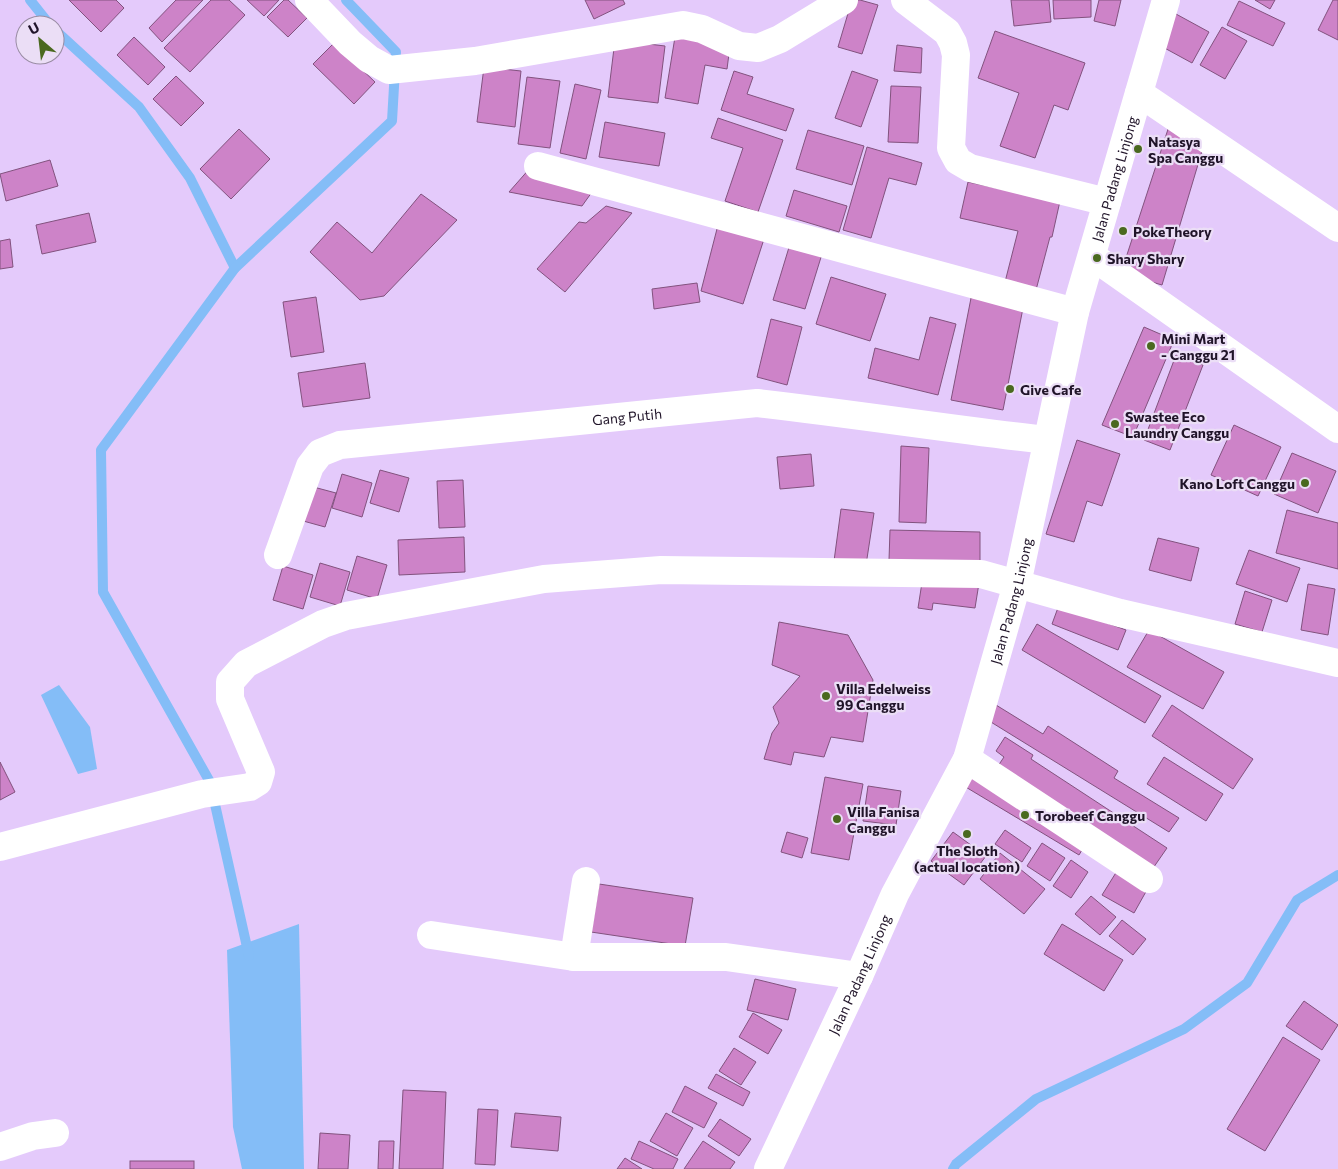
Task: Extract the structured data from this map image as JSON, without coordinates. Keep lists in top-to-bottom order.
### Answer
{
  "streets": {
    "street": ["Jalan Padang Linjong", "Gang Putih"]
  },
  "crossings": [
    ["Jalan Padang Linjong", "Gang Putih"]
  ],
  "places": [
    "Natasya Spa Canggu",
    "PokeTheory",
    "Shary Shary",
    "Mini Mart - Canggu 21",
    "Give Cafe",
    "Swastee Eco Laundry Canggu",
    "Kano Loft Canggu",
    "Villa Edelweiss 99 Canggu",
    "Torobeef Canggu",
    "Villa Fanisa Canggu",
    "The Sloth (actual location)"
  ],
  "north": "top left"
}
